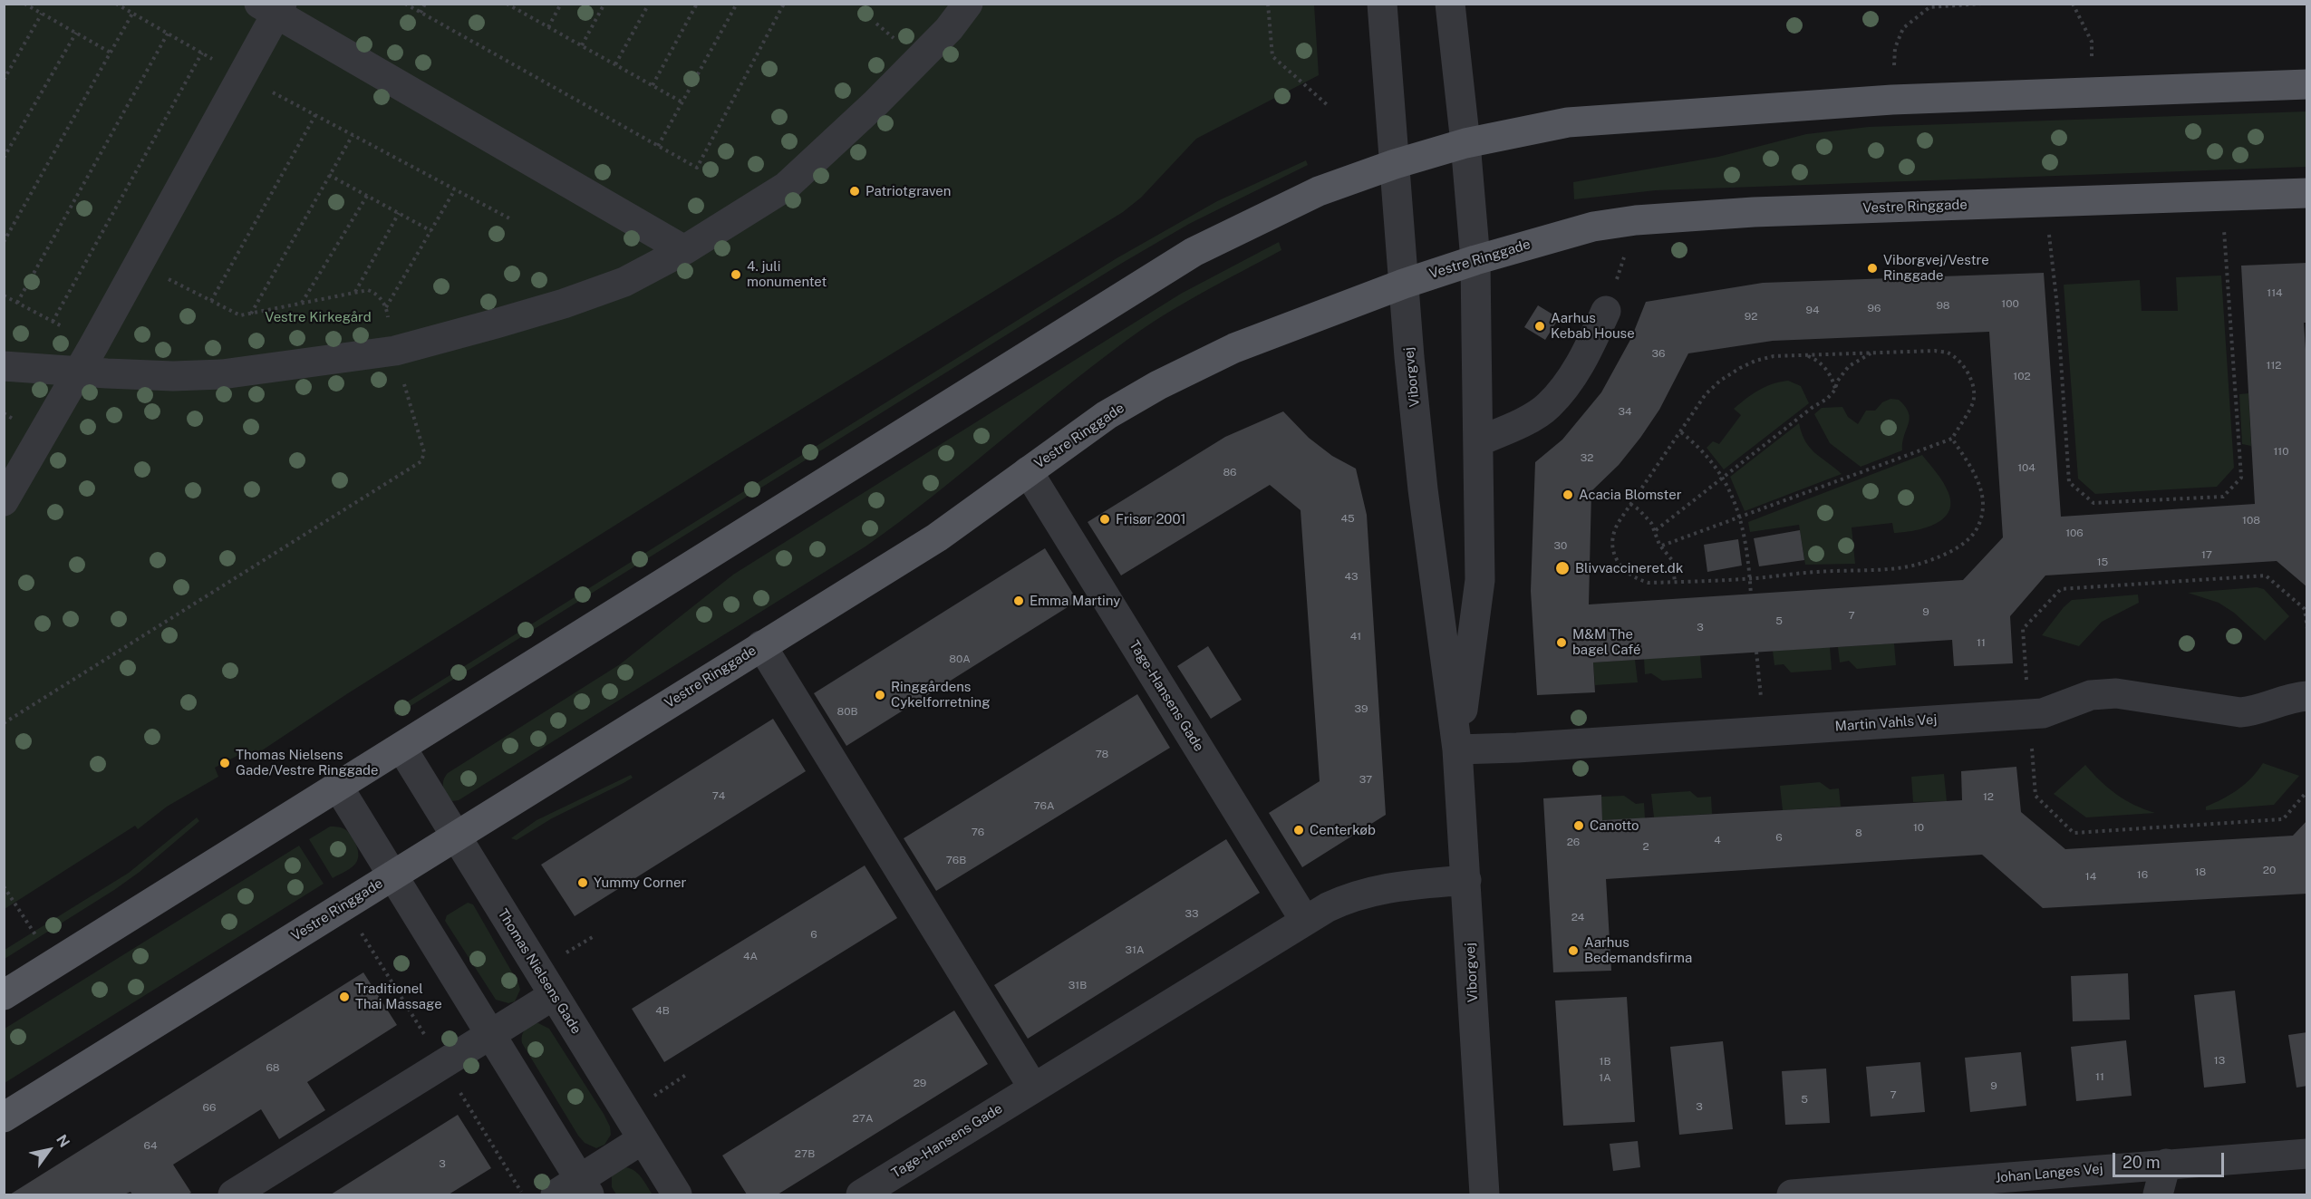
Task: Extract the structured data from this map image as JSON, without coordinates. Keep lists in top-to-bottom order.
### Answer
{
  "streets": {
    "main road": ["Vestre Ringgade"],
    "street": [
      "Viborgvej",
      "Tage-Hansens Gade",
      "Martin Vahls Vej",
      "Thomas Nielsens Gade",
      "Johan Langes Vej"
    ]
  },
  "crossings": [
    ["Vestre Ringgade", "Viborgvej"],
    ["Vestre Ringgade", "Tage-Hansens Gade"],
    ["Vestre Ringgade", "Thomas Nielsens Gade"],
    ["Viborgvej", "Tage-Hansens Gade"],
    ["Viborgvej", "Martin Vahls Vej"]
  ],
  "parks": ["Vestre Kirkegård"],
  "places": [
    "Patriotgraven",
    "Viborgvej/Vestre Ringgade",
    "4. juli monumentet",
    "Aarhus Kebab House",
    "Acacia Blomster",
    "Frisør 2001",
    "Blivvaccineret.dk",
    "Emma Martiny",
    "M&M The bagel Café",
    "Ringgårdens Cykelforretning",
    "Thomas Nielsens Gade/Vestre Ringgade",
    "Canotto",
    "Centerkøb",
    "Yummy Corner",
    "Aarhus Bedemandsfirma",
    "Traditionel Thai Massage"
  ],
  "house_numbers": [
    "114",
    "100",
    "98",
    "96",
    "94",
    "92",
    "36",
    "112",
    "102",
    "34",
    "110",
    "32",
    "104",
    "86",
    "45",
    "108",
    "106",
    "30",
    "17",
    "15",
    "43",
    "9",
    "7",
    "5",
    "3",
    "41",
    "11",
    "80A",
    "39",
    "80B",
    "78",
    "37",
    "74",
    "12",
    "76A",
    "10",
    "76",
    "8",
    "6",
    "4",
    "26",
    "2",
    "76B",
    "20",
    "18",
    "16",
    "14",
    "33",
    "24",
    "6",
    "31A",
    "4A",
    "31B",
    "4B",
    "13",
    "1B",
    "68",
    "11",
    "1A",
    "29",
    "9",
    "7",
    "5",
    "3",
    "66",
    "27A",
    "64",
    "27B",
    "3"
  ],
  "scale_bar": "20 m",
  "north": "top right"
}
